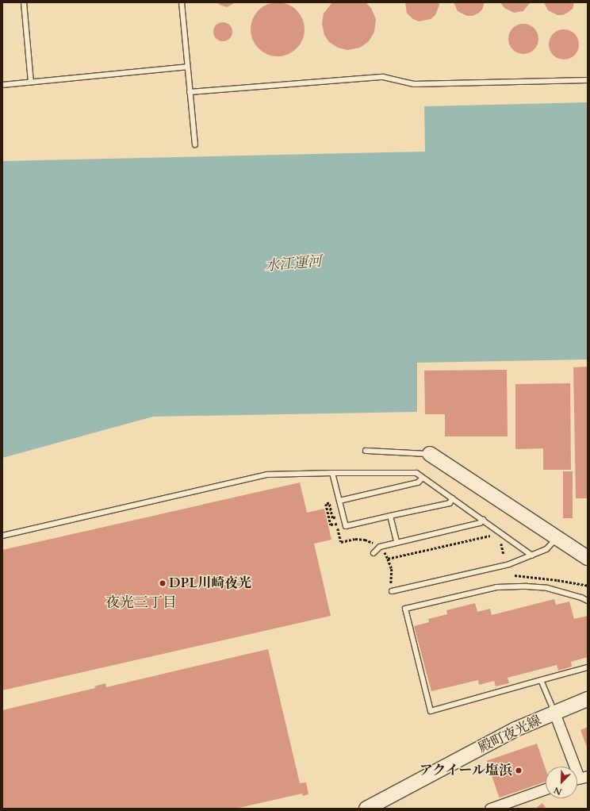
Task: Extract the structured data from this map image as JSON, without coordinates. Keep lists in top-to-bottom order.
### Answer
{
  "streets": {
    "street": ["殿町夜光線"]
  },
  "districts": ["夜光三丁目"],
  "water": ["水江運河"],
  "places": ["DPL川崎夜光", "アクイール塩浜"],
  "north": "bottom left"
}
